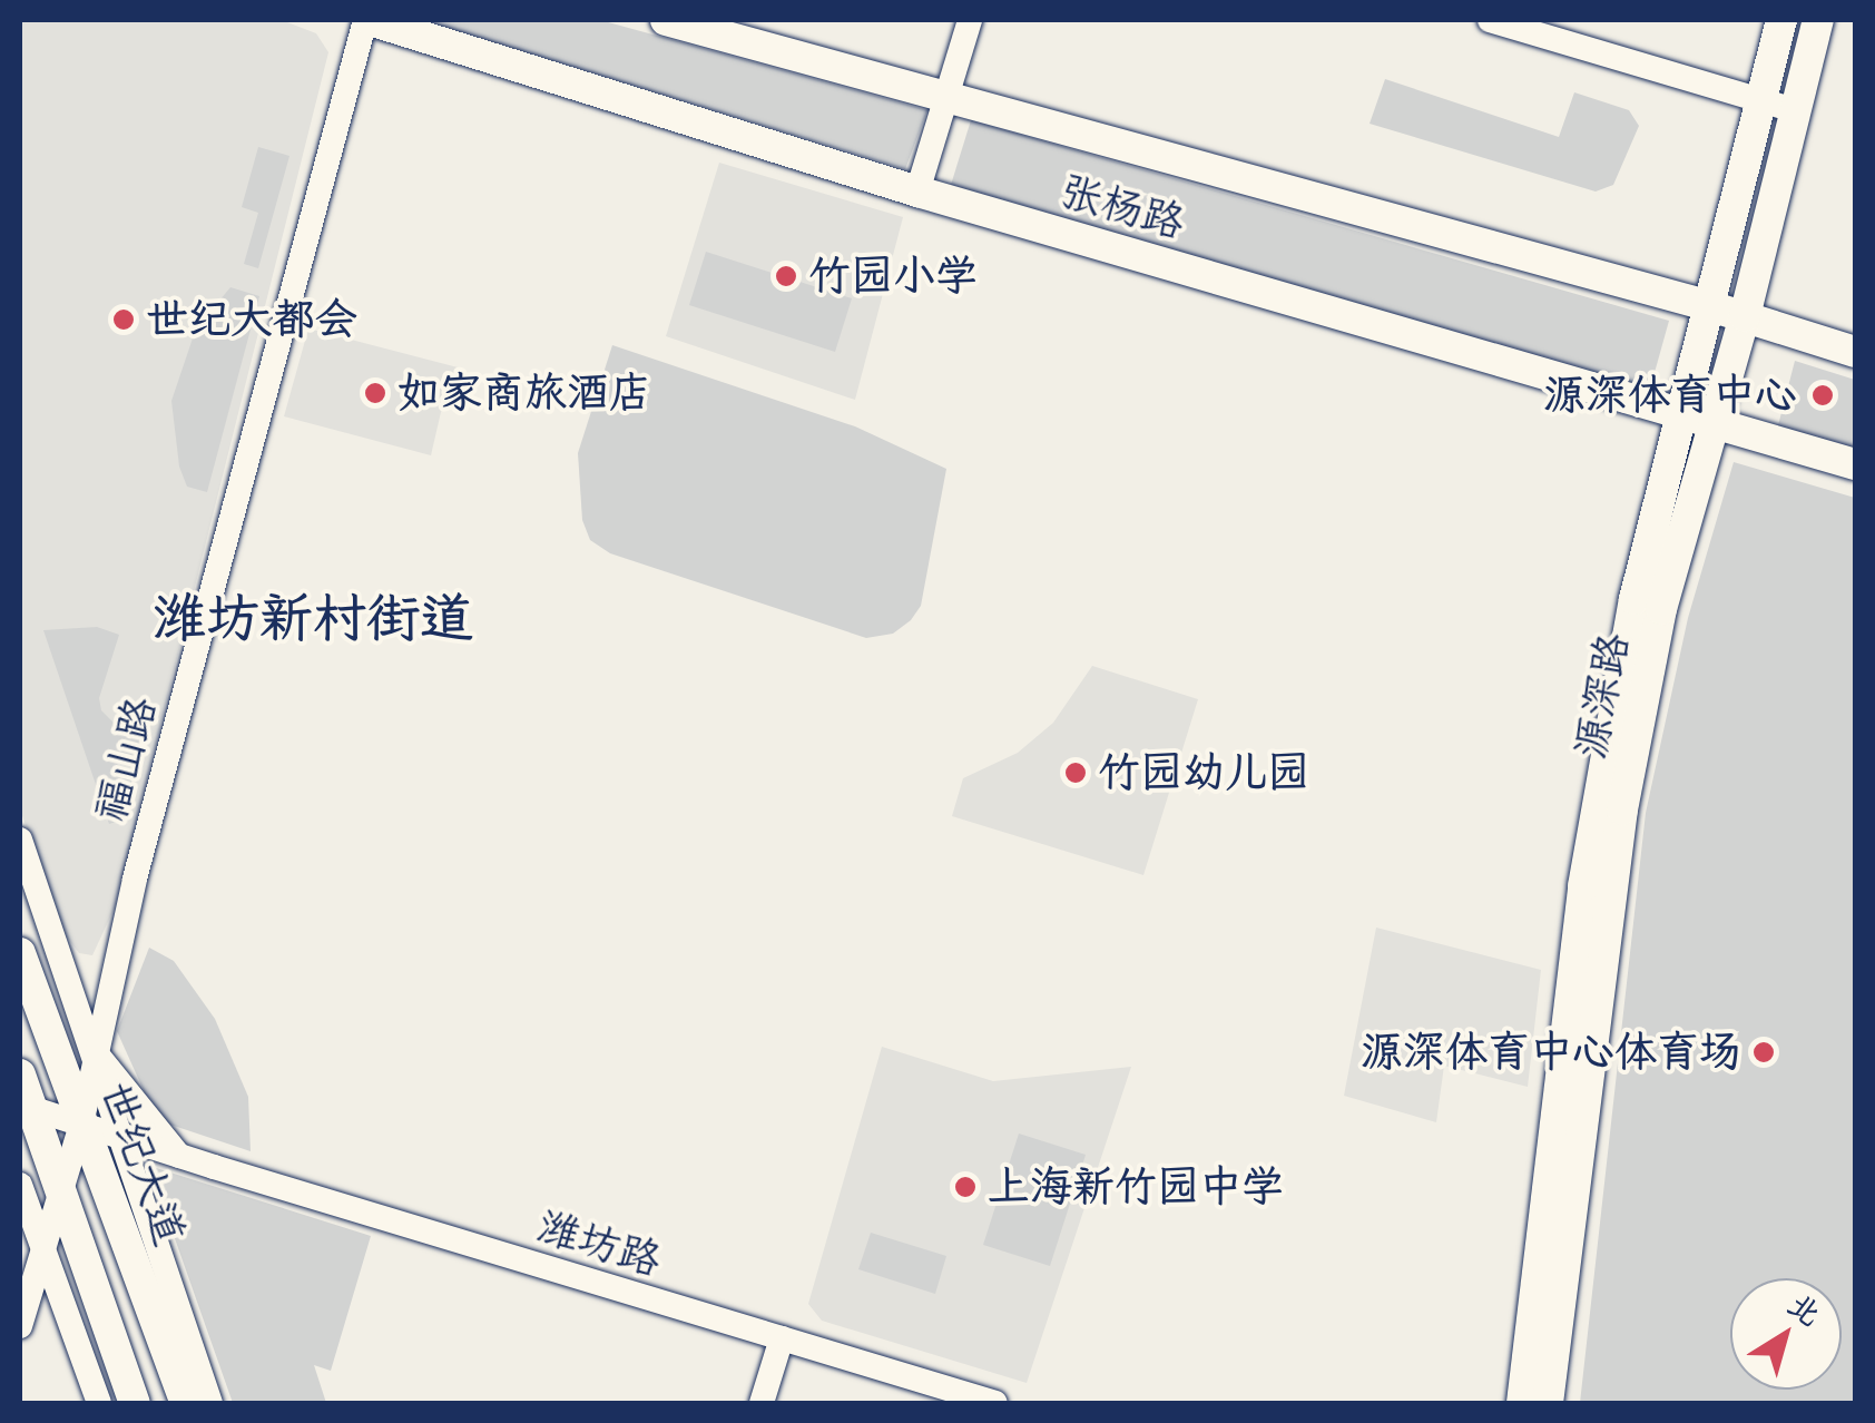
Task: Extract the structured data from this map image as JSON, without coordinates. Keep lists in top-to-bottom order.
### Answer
{
  "streets": {
    "main road": ["张杨路", "源深路", "世纪大道"],
    "street": ["福山路", "潍坊路"]
  },
  "crossings": [
    ["张杨路", "源深路"],
    ["张杨路", "福山路"],
    ["福山路", "世纪大道"],
    ["福山路", "潍坊路"],
    ["世纪大道", "潍坊路"]
  ],
  "districts": ["潍坊新村街道"],
  "places": [
    "竹园小学",
    "世纪大都会",
    "如家商旅酒店",
    "源深体育中心",
    "竹园幼儿园",
    "源深体育中心体育场",
    "上海新竹园中学"
  ],
  "north": "top right"
}
